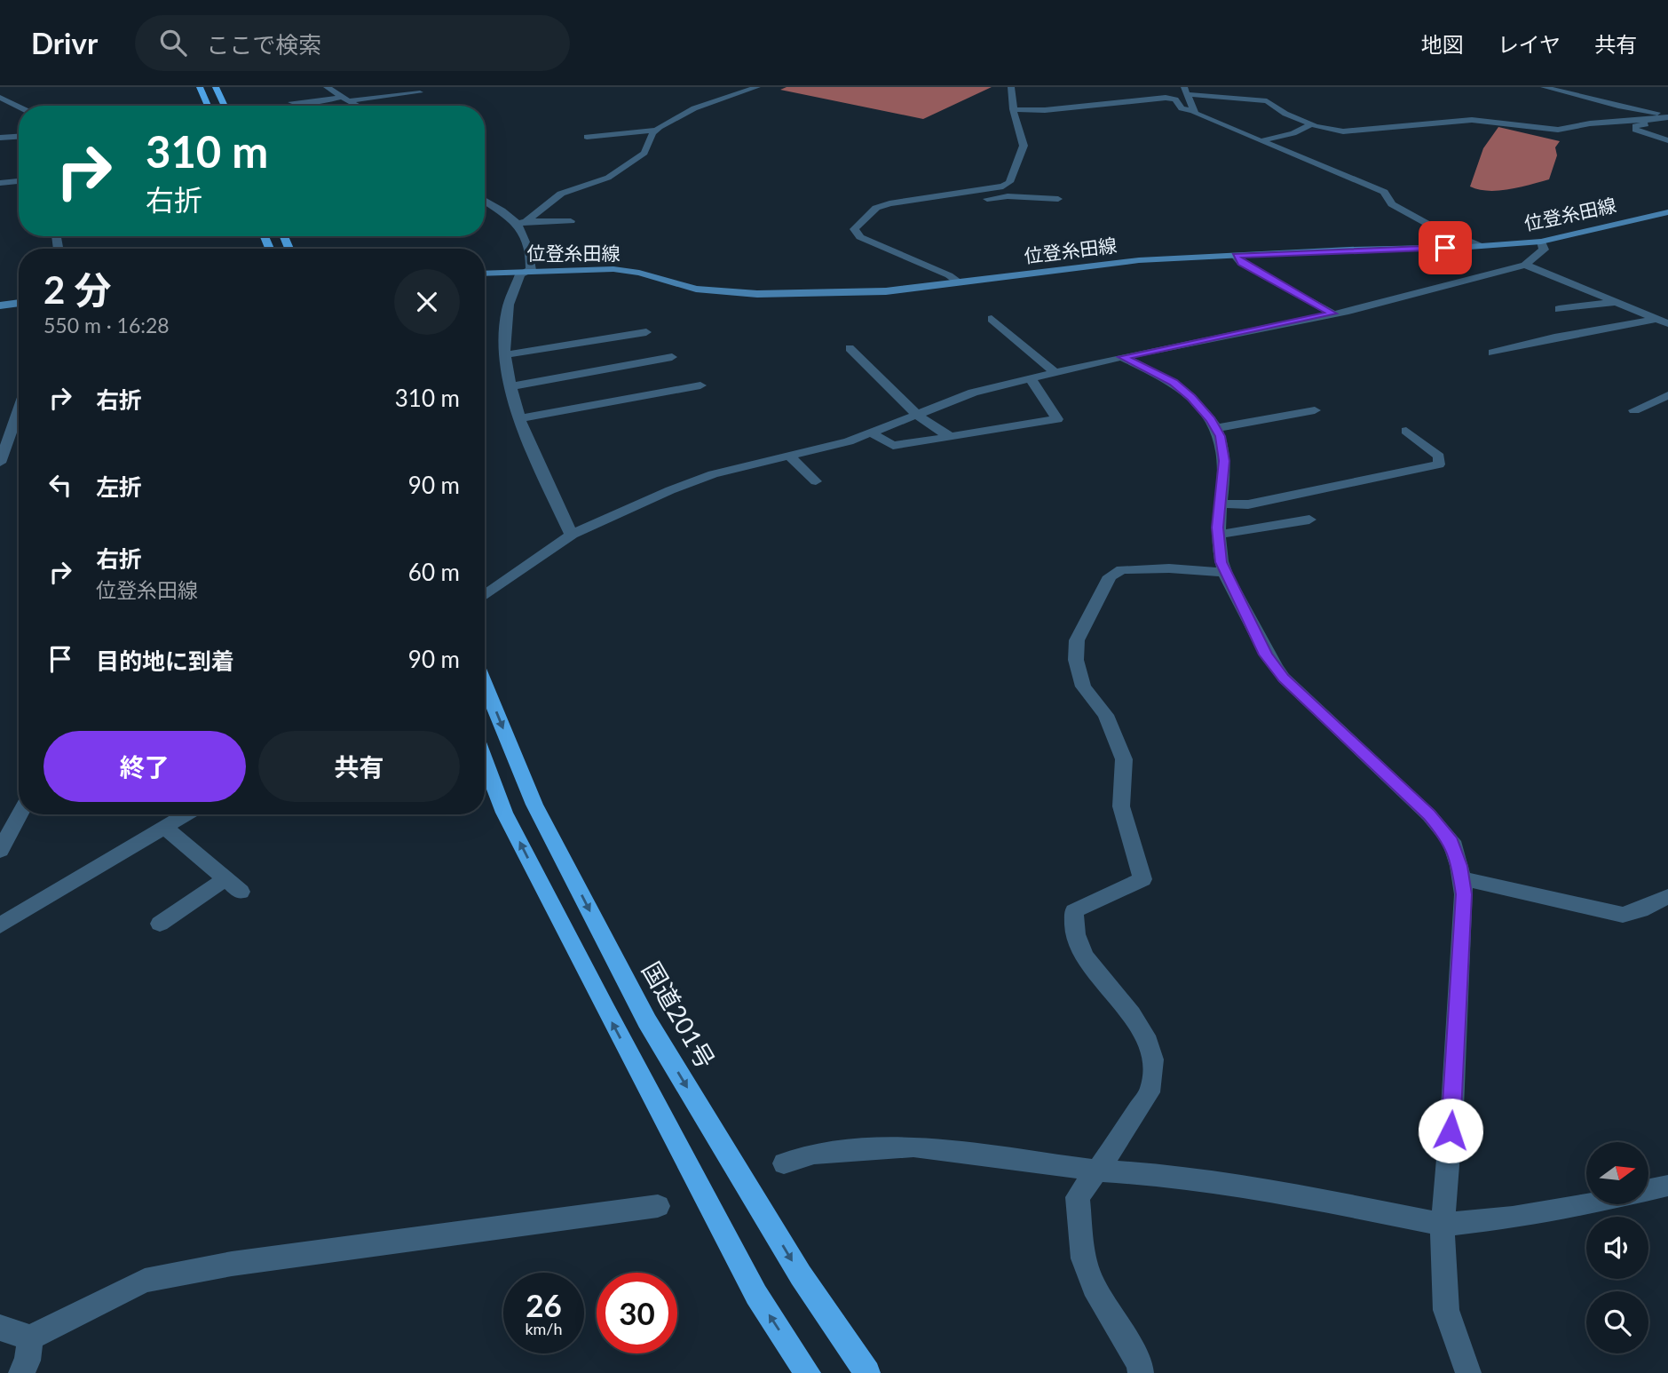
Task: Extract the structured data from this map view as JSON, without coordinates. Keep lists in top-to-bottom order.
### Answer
{
  "streets": {
    "highway": ["国道201号"],
    "main road": ["位登糸田線"]
  },
  "north": "right",
  "page": {
    "header": "Drivr",
    "search": "ここで検索",
    "nav": ["地図", "レイヤ", "共有"],
    "turn": ["310 m", "右折"],
    "heading": ["2 分", "550 m · 16:28"],
    "list": [
      {
        "name": "右折",
        "value": "310 m"
      },
      {
        "name": "左折",
        "value": "90 m"
      },
      {
        "name": "右折",
        "note": "位登糸田線",
        "value": "60 m"
      },
      {
        "name": "目的地に到着",
        "value": "90 m"
      }
    ],
    "buttons": ["終了", "共有"],
    "speed": "26 km/h",
    "limit": "30"
  }
}
